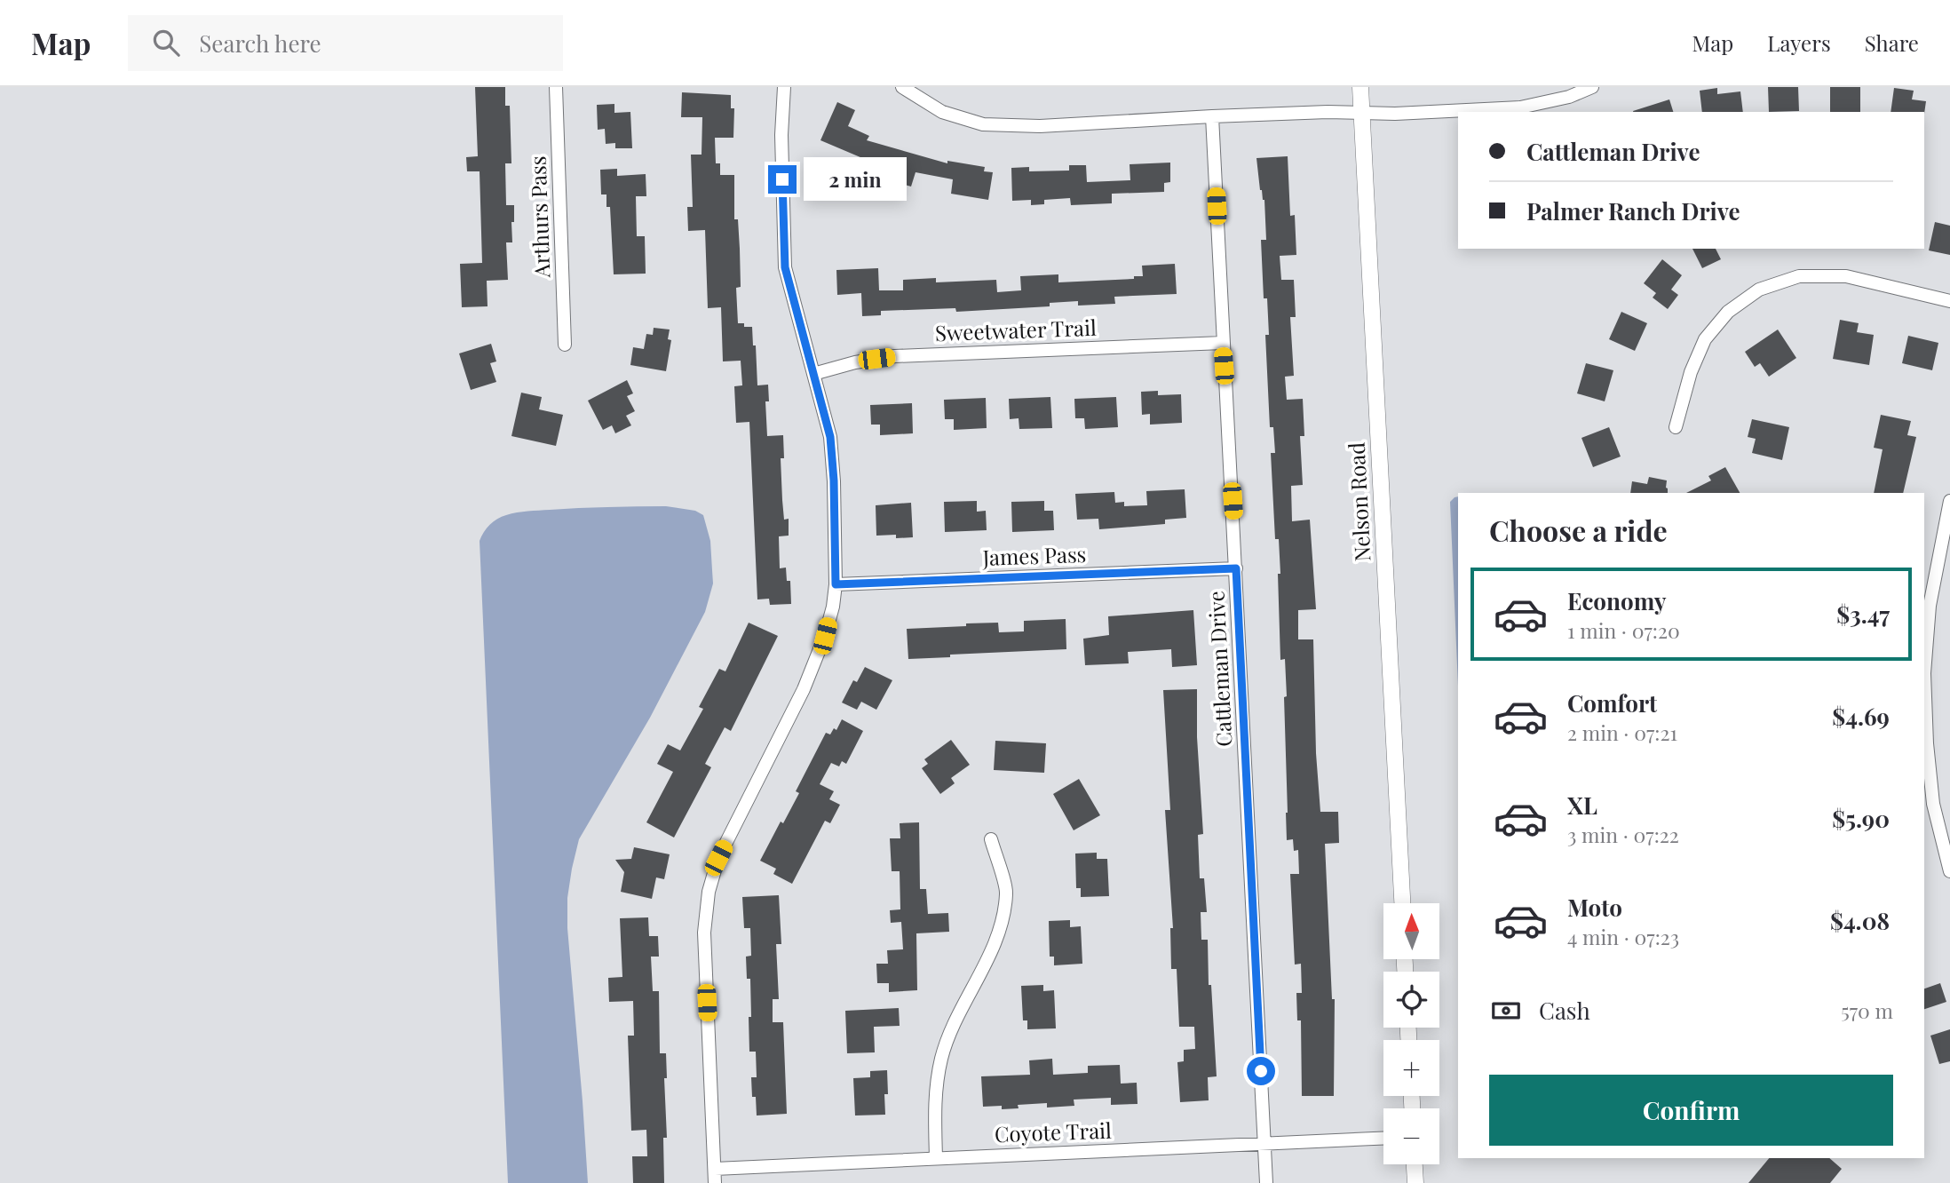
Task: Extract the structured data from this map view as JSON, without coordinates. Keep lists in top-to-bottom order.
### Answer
{
  "streets": {
    "street": [
      "Arthurs Pass",
      "Sweetwater Trail",
      "Nelson Road",
      "James Pass",
      "Cattleman Drive",
      "Coyote Trail"
    ]
  },
  "crossings": [
    ["Sweetwater Trail", "Cattleman Drive"],
    ["James Pass", "Cattleman Drive"],
    ["Cattleman Drive", "Coyote Trail"]
  ],
  "north": "top",
  "page": {
    "header": "Map",
    "search": "Search here",
    "nav": ["Map", "Layers", "Share"],
    "banner": ["Cattleman Drive", "Palmer Ranch Drive"],
    "bubble": "2 min",
    "heading": "Choose a ride",
    "list": [
      {
        "name": "Economy",
        "note": "1 min · 07:20",
        "value": "$3.47"
      },
      {
        "name": "Comfort",
        "note": "2 min · 07:21",
        "value": "$4.69"
      },
      {
        "name": "XL",
        "note": "3 min · 07:22",
        "value": "$5.90"
      },
      {
        "name": "Moto",
        "note": "4 min · 07:23",
        "value": "$4.08"
      }
    ],
    "map_buttons": ["+", "−"],
    "pay": ["Cash", "570 m"],
    "buttons": "Confirm"
  }
}
